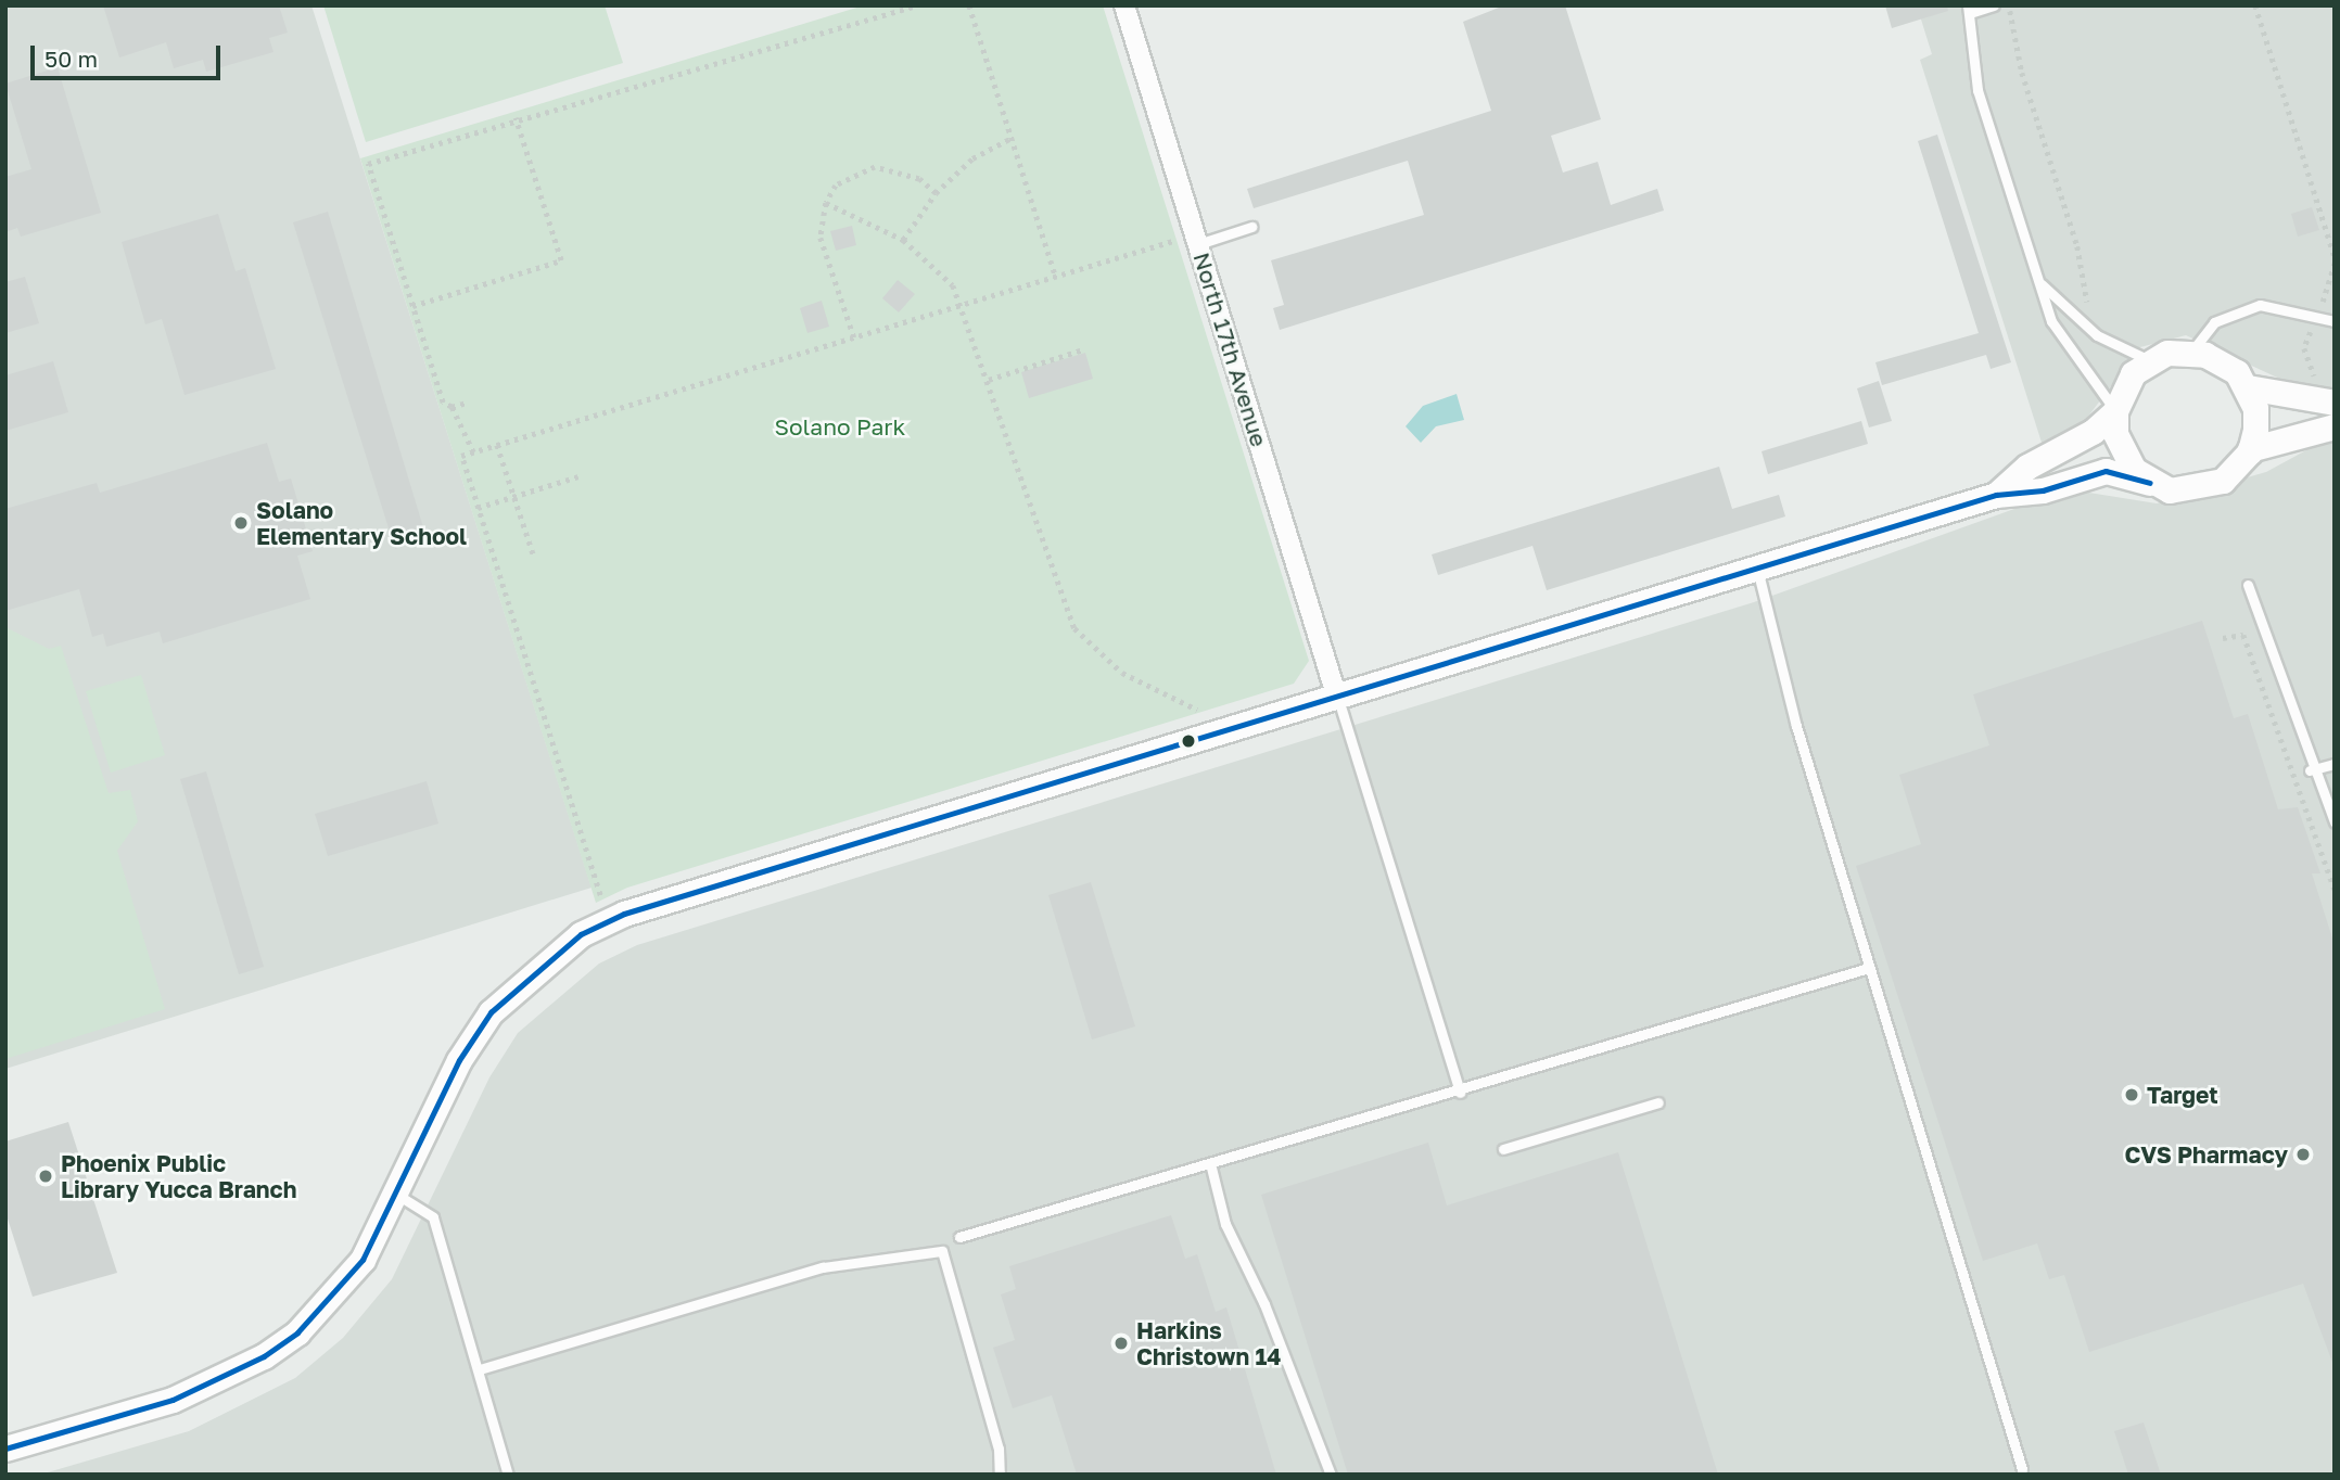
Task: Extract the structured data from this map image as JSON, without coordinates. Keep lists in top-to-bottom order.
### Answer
{
  "streets": {
    "street": ["North 17th Avenue"]
  },
  "parks": ["Solano Park"],
  "places": [
    "Solano Elementary School",
    "Target",
    "CVS Pharmacy",
    "Phoenix Public Library Yucca Branch",
    "Harkins Christown 14"
  ],
  "scale_bar": "50 m"
}
